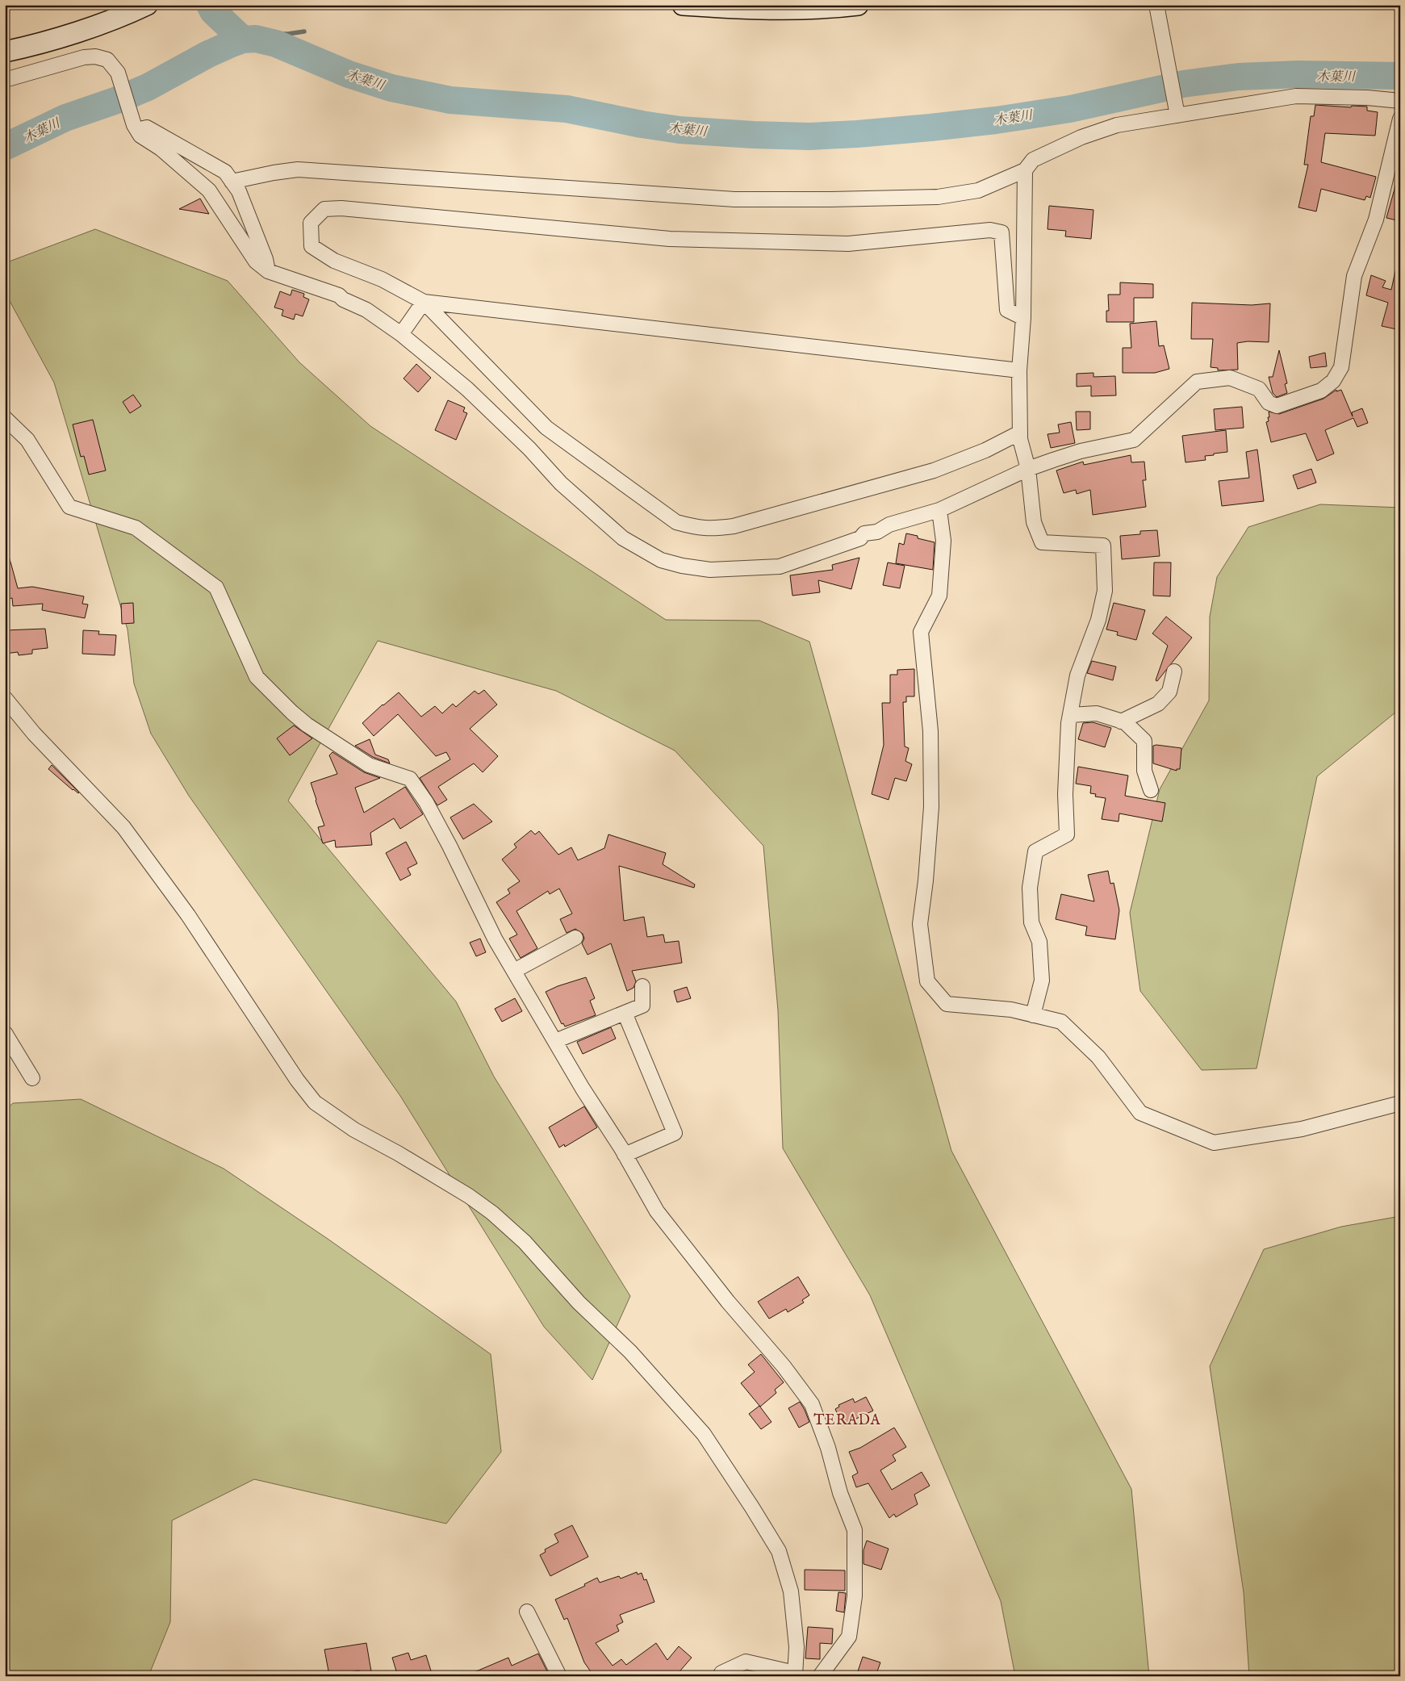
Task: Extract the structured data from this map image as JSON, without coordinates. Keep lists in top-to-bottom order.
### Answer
{
  "districts": ["TERADA"],
  "water": ["木葉川"]
}
